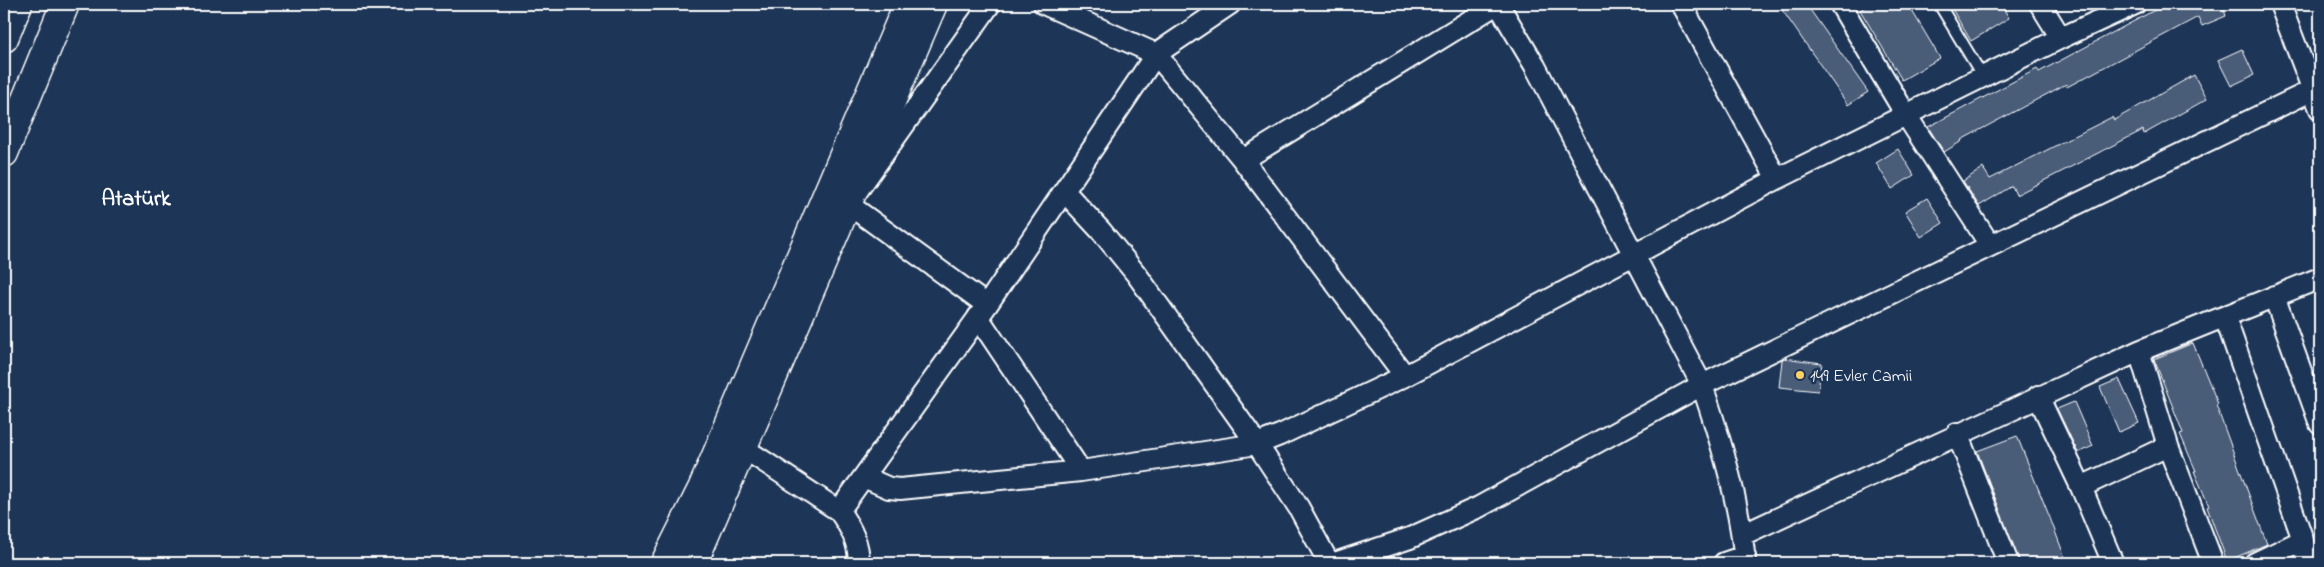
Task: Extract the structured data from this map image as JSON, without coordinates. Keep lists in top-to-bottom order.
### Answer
{
  "districts": ["Atatürk"],
  "places": ["149 Evler Camii"]
}
